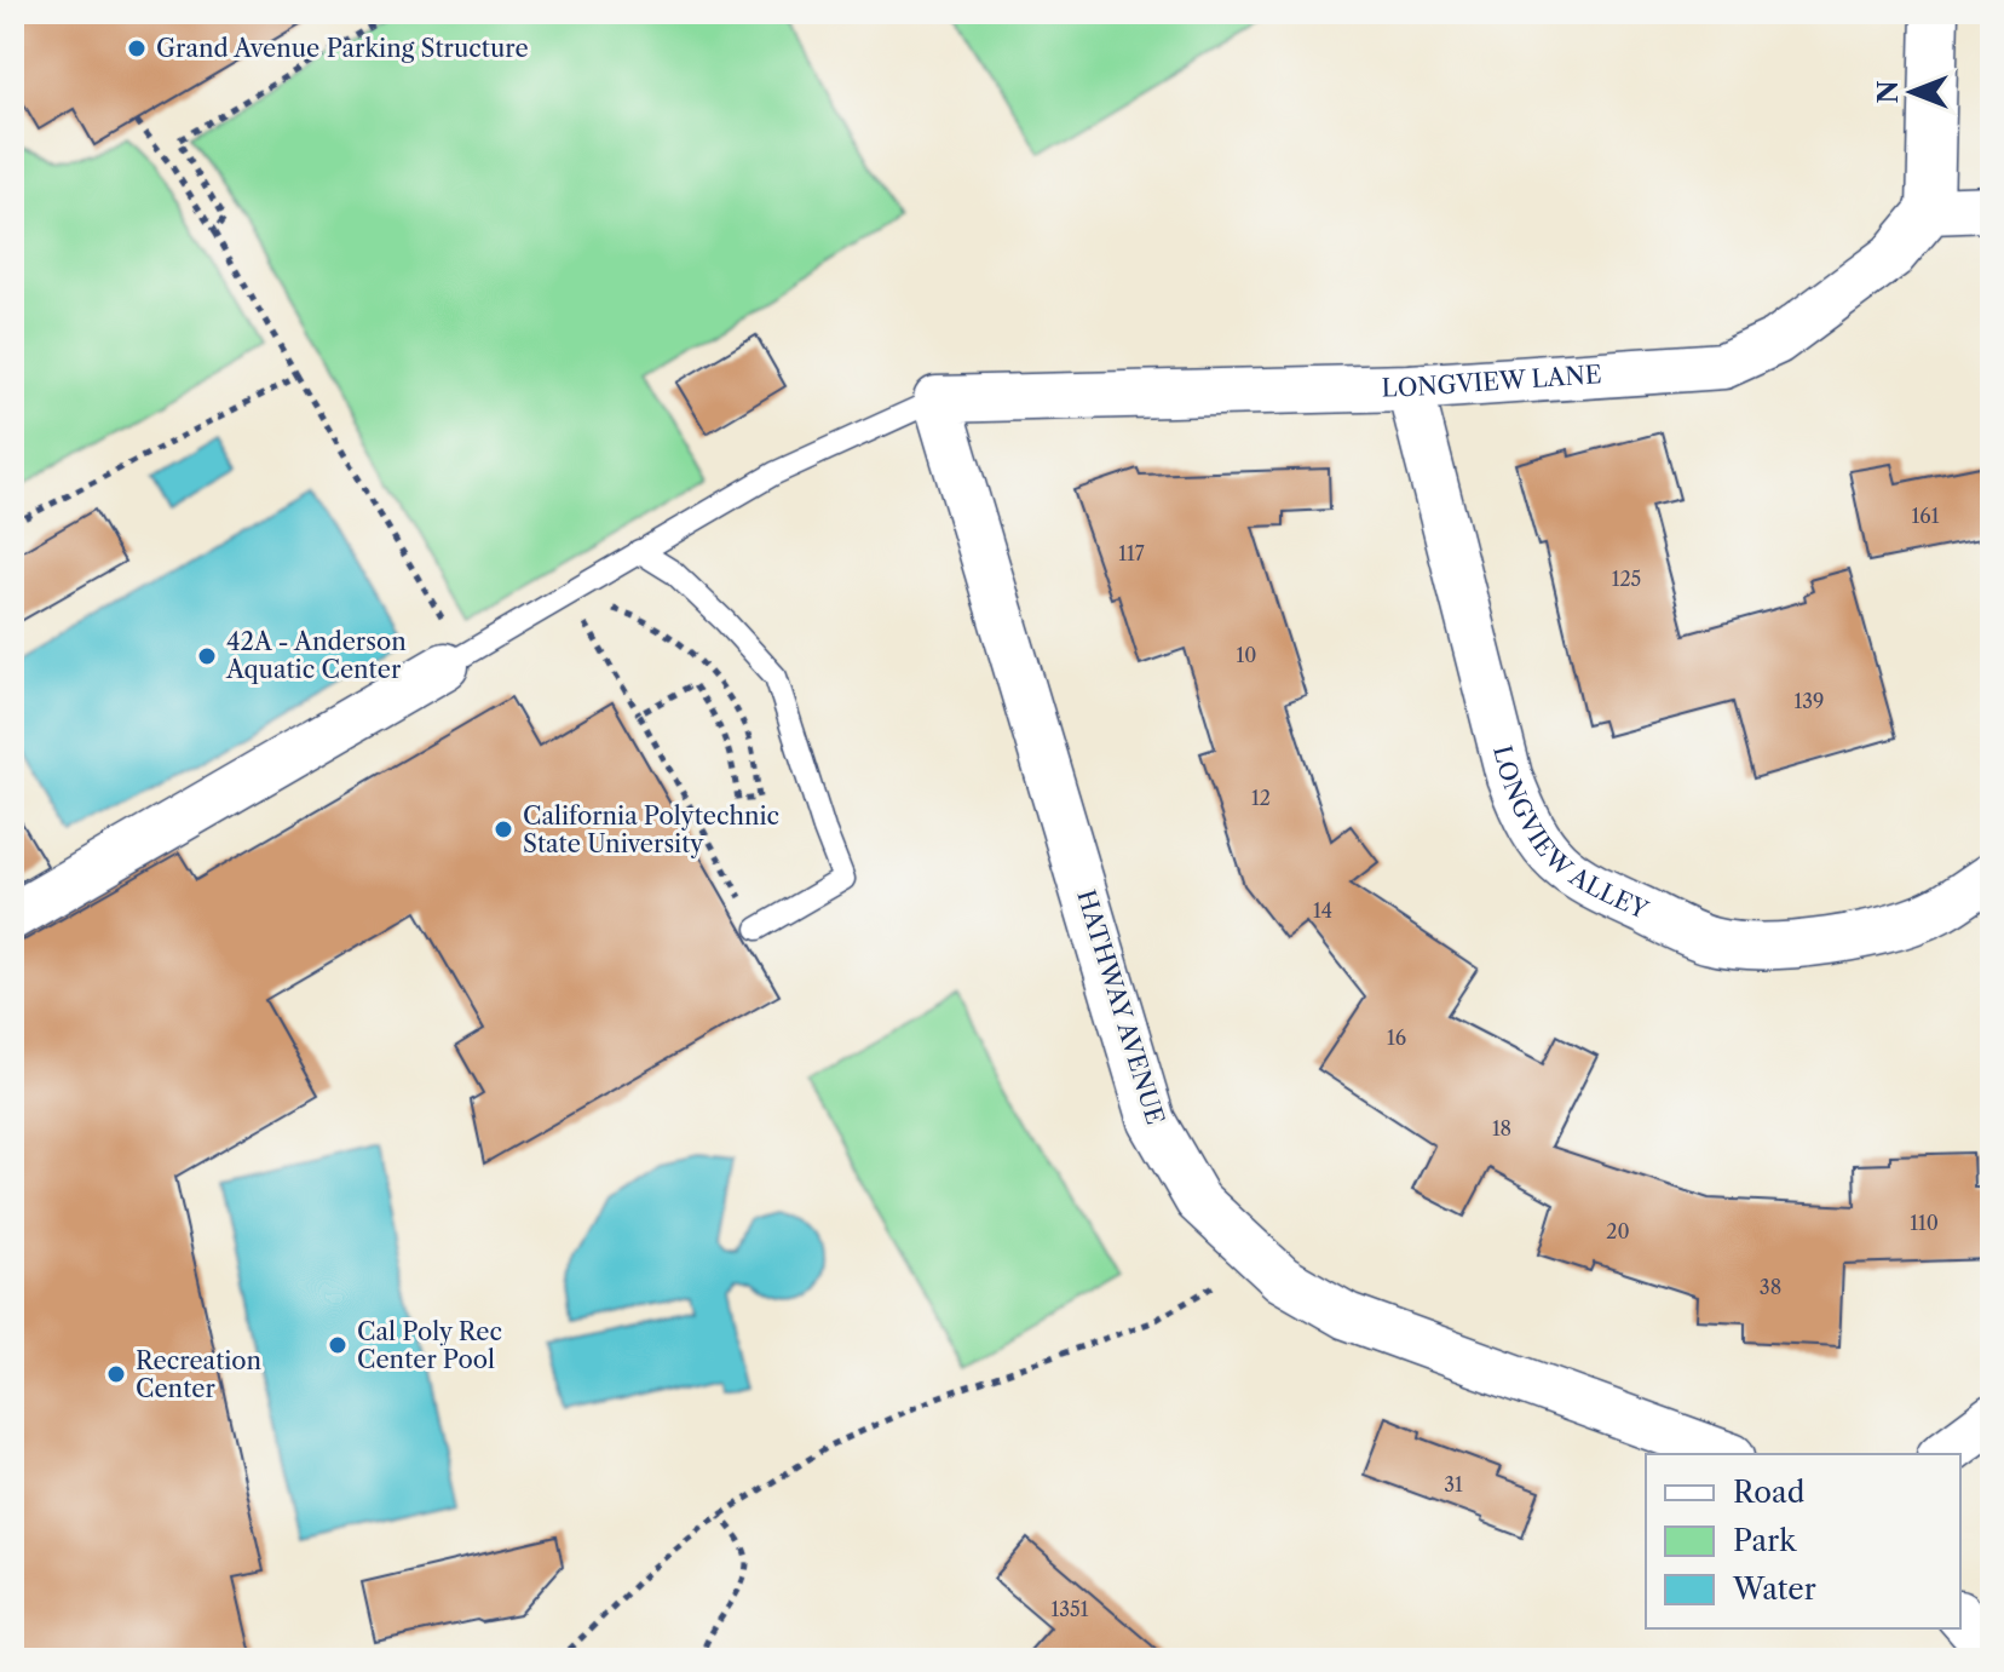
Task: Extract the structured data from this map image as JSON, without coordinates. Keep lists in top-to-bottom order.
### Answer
{
  "streets": {
    "street": ["LONGVIEW LANE", "LONGVIEW ALLEY", "HATHWAY AVENUE"]
  },
  "crossings": [
    ["LONGVIEW LANE", "LONGVIEW ALLEY"],
    ["LONGVIEW LANE", "HATHWAY AVENUE"]
  ],
  "places": [
    "Grand Avenue Parking Structure",
    "42A - Anderson Aquatic Center",
    "California Polytechnic State University",
    "Cal Poly Rec Center Pool",
    "Recreation Center"
  ],
  "house_numbers": [
    "161",
    "117",
    "125",
    "10",
    "139",
    "12",
    "14",
    "16",
    "18",
    "110",
    "20",
    "38",
    "31",
    "1351"
  ],
  "legend": ["Road", "Park", "Water"],
  "north": "left"
}
